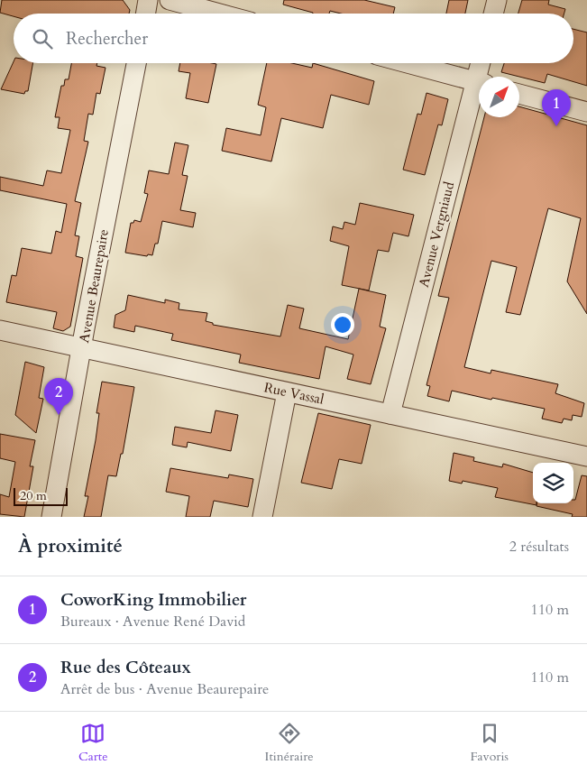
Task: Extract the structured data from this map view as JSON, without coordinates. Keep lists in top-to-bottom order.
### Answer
{
  "streets": {
    "street": ["Avenue Vergniaud", "Avenue Beaurepaire", "Rue Vassal"]
  },
  "crossings": [
    ["Avenue Vergniaud", "Rue Vassal"],
    ["Avenue Beaurepaire", "Rue Vassal"]
  ],
  "scale_bar": "20 m",
  "north": "top right",
  "page": {
    "search": "Rechercher",
    "pins": ["1", "2"],
    "scale": "20 m",
    "heading": ["À proximité", "2 résultats"],
    "list": [
      {
        "mark": "1",
        "name": "CoworKing Immobilier",
        "note": "Bureaux · Avenue René David",
        "value": "110 m"
      },
      {
        "mark": "2",
        "name": "Rue des Côteaux",
        "note": "Arrêt de bus · Avenue Beaurepaire",
        "value": "110 m"
      }
    ],
    "nav": ["Carte", "Itinéraire", "Favoris"]
  }
}
